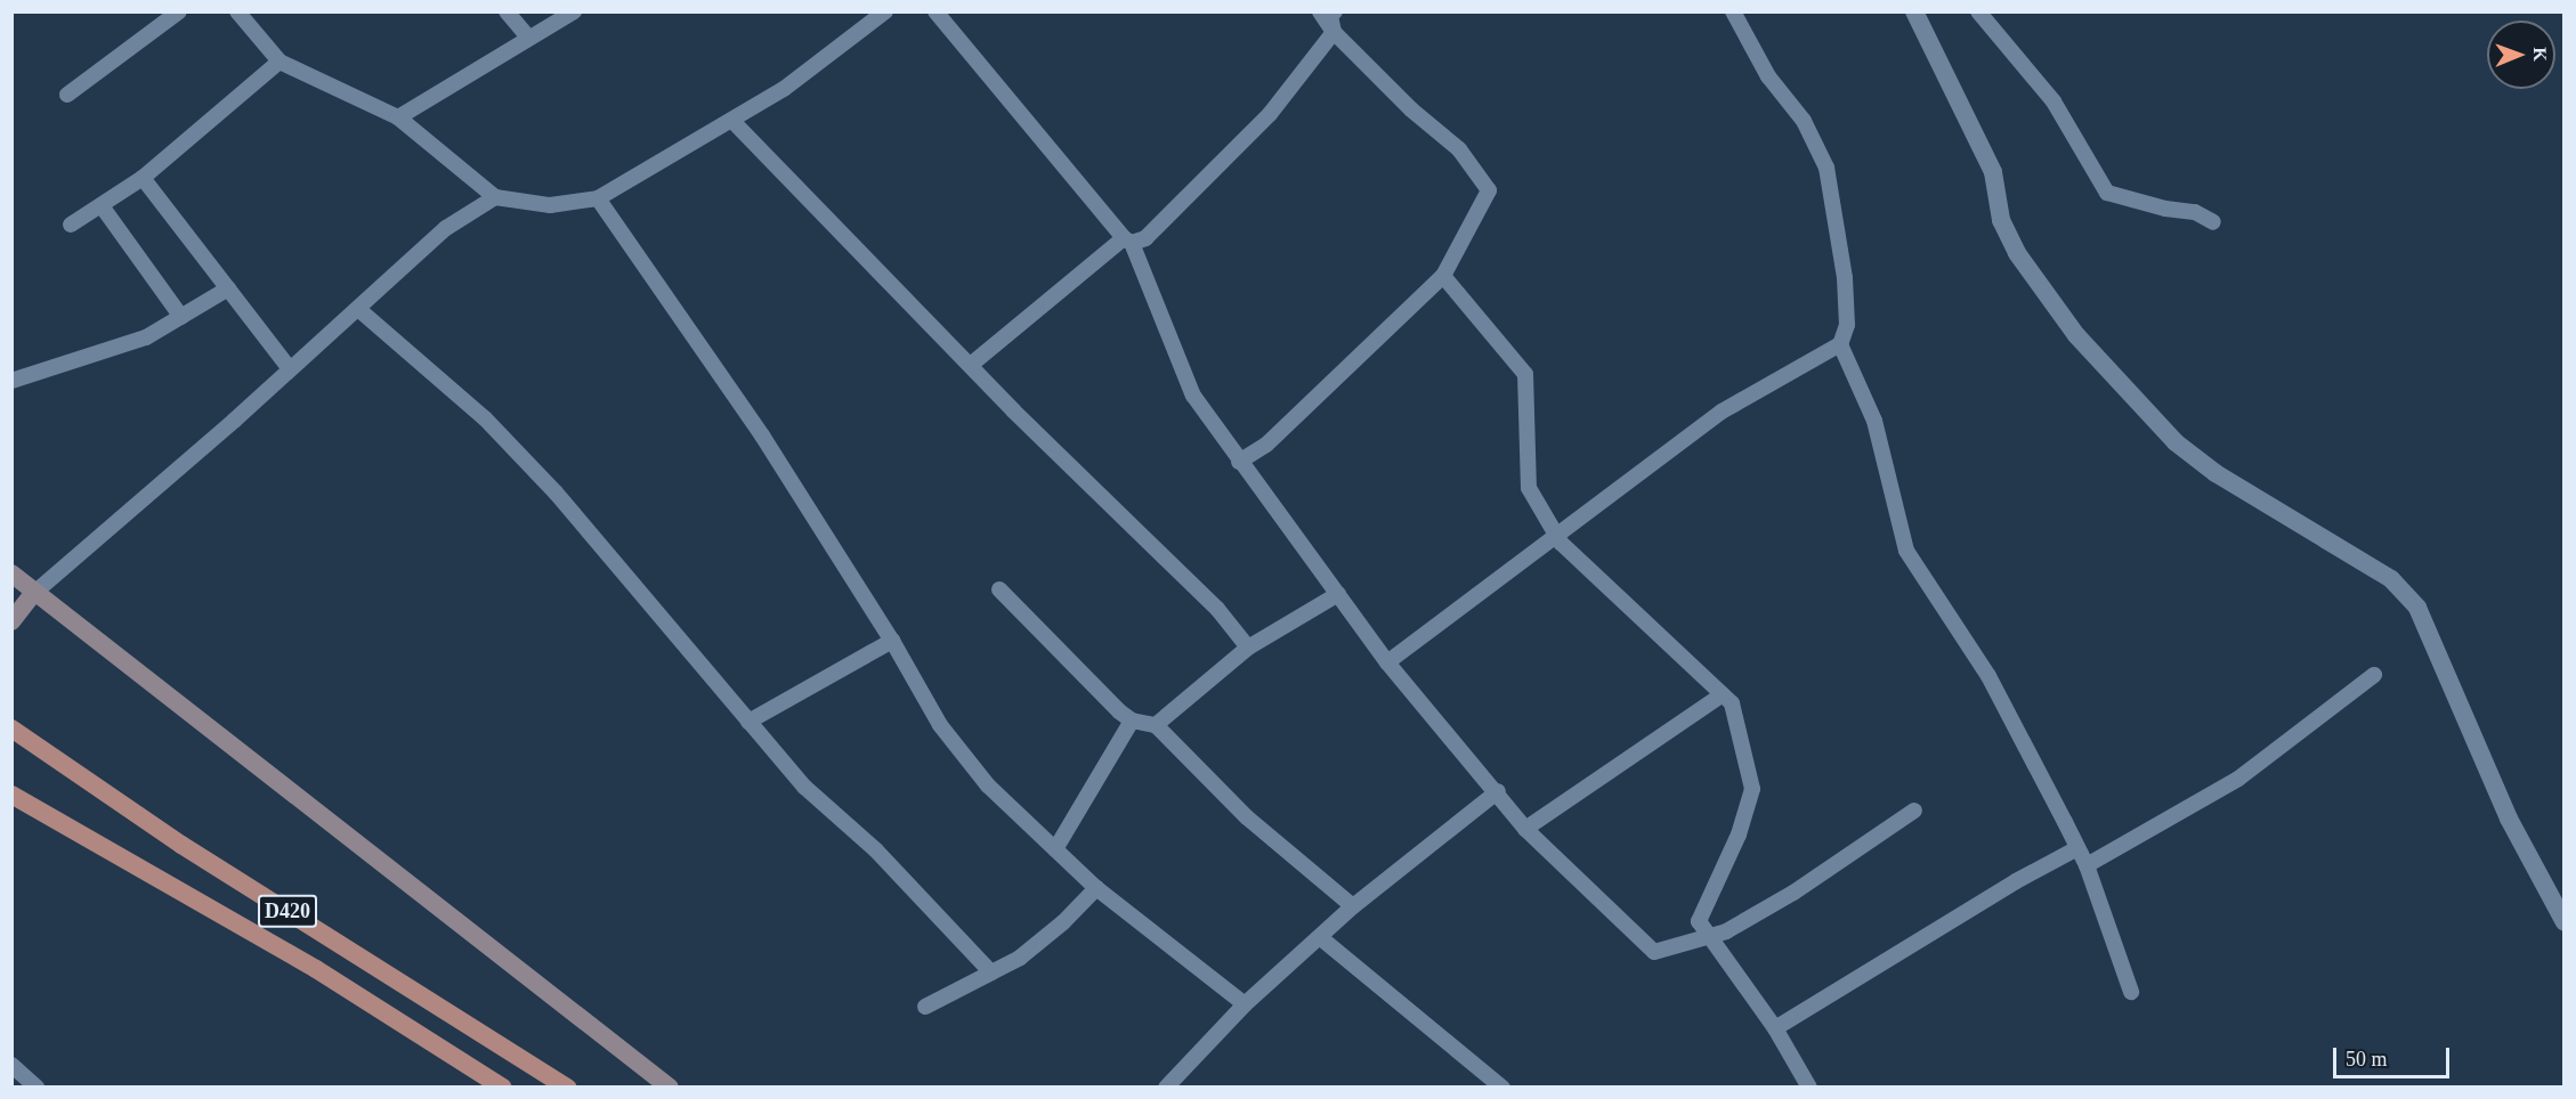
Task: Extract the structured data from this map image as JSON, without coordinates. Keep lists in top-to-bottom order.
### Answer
{
  "streets": {
    "main road": ["D420"]
  },
  "scale_bar": "50 m",
  "north": "right"
}
